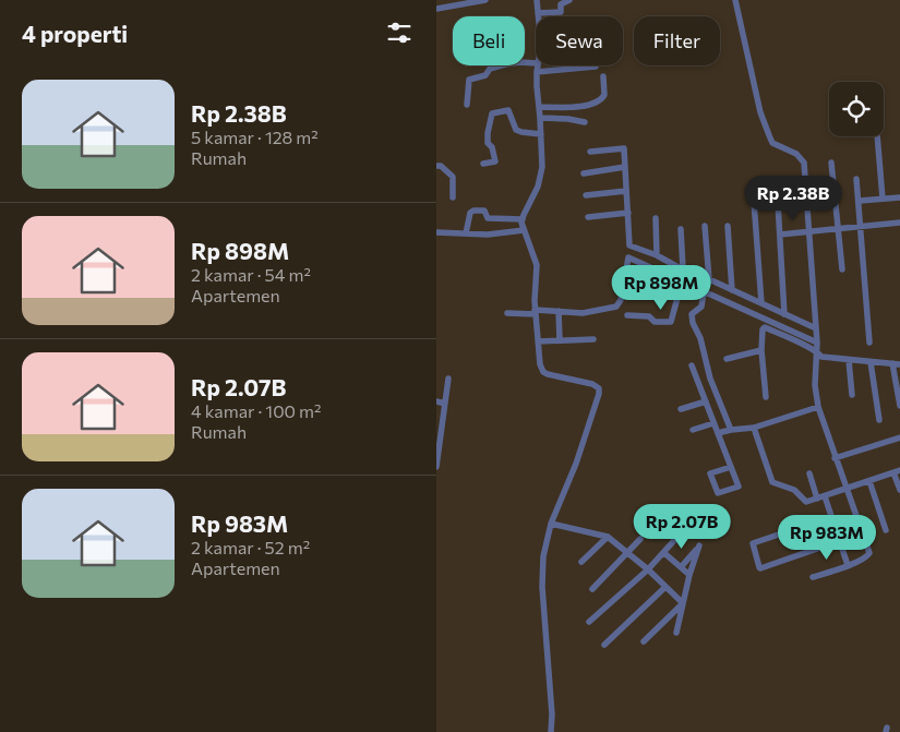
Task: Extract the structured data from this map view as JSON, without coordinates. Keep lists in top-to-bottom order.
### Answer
{
  "page": {
    "heading": "4 properti",
    "chip": ["Beli", "Sewa", "Filter"],
    "list": [
      {
        "name": "Rp 2.38B",
        "note": "5 kamar · 128 m² · Rumah"
      },
      {
        "name": "Rp 898M",
        "note": "2 kamar · 54 m² · Apartemen"
      },
      {
        "name": "Rp 2.07B",
        "note": "4 kamar · 100 m² · Rumah"
      },
      {
        "name": "Rp 983M",
        "note": "2 kamar · 52 m² · Apartemen"
      }
    ],
    "price": [
      "Rp 2.38B",
      "Rp 898M",
      "Rp 2.07B",
      "Rp 983M"
    ]
  }
}
